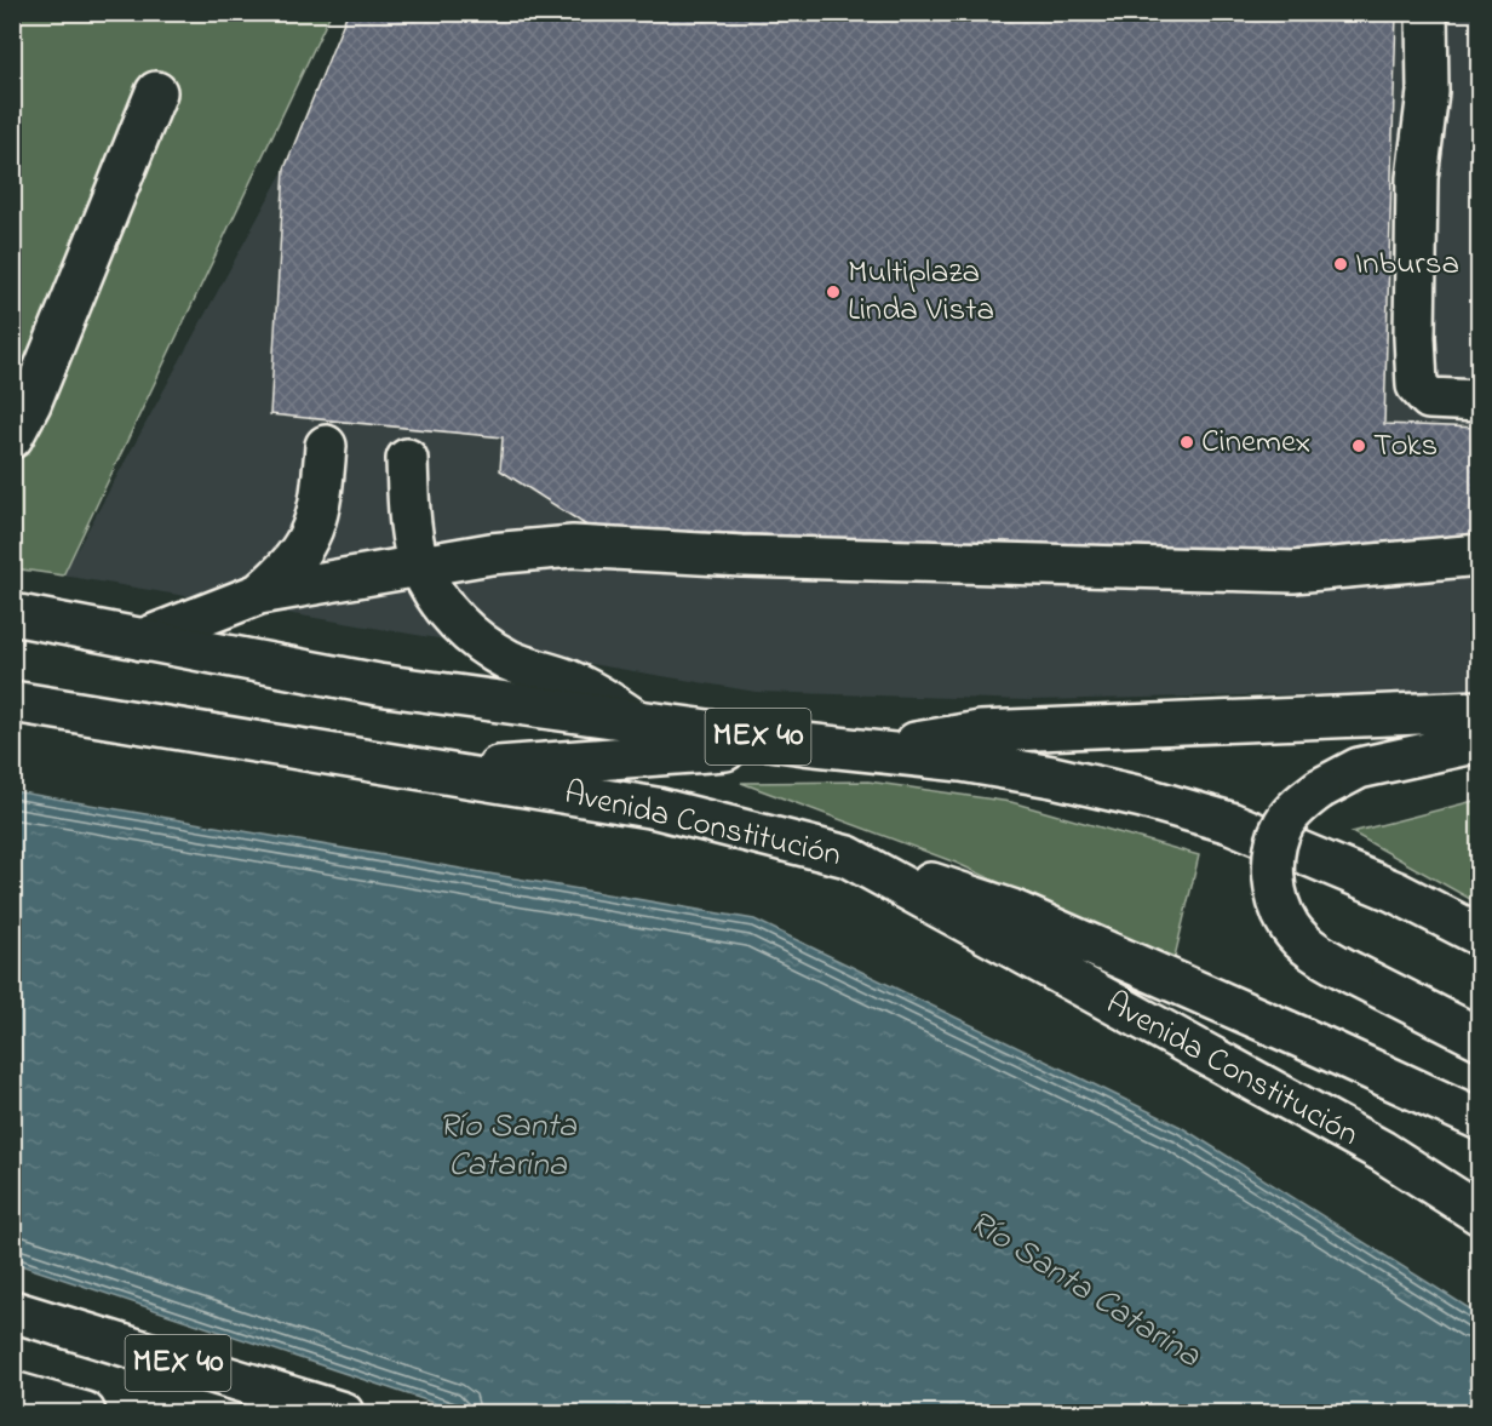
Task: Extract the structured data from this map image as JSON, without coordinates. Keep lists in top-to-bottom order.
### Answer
{
  "streets": {
    "main road": ["MEX 40", "Avenida Constitución"]
  },
  "water": ["Río Santa Catarina"],
  "places": [
    "Inbursa",
    "Multiplaza Linda Vista",
    "Cinemex",
    "Toks"
  ]
}
